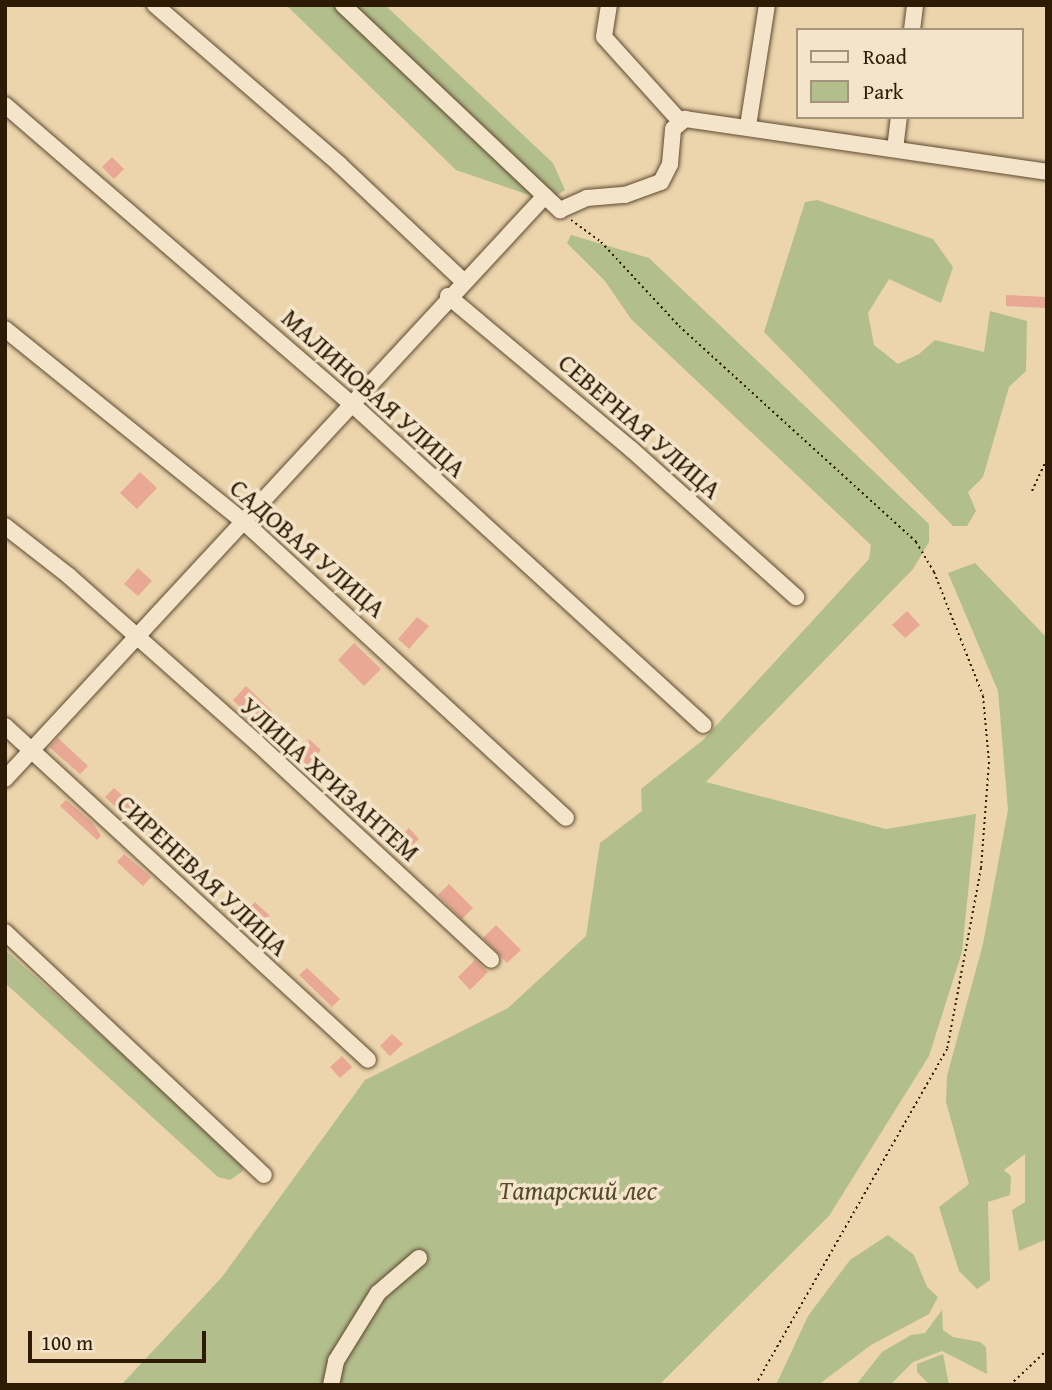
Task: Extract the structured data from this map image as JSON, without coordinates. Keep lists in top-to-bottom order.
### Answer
{
  "streets": {
    "street": [
      "МАЛИНОВАЯ УЛИЦА",
      "СЕВЕРНАЯ УЛИЦА",
      "САДОВАЯ УЛИЦА",
      "УЛИЦА ХРИЗАНТЕМ",
      "СИРЕНЕВАЯ УЛИЦА"
    ]
  },
  "parks": ["Татарский лес"],
  "legend": ["Road", "Park"],
  "scale_bar": "100 m"
}
